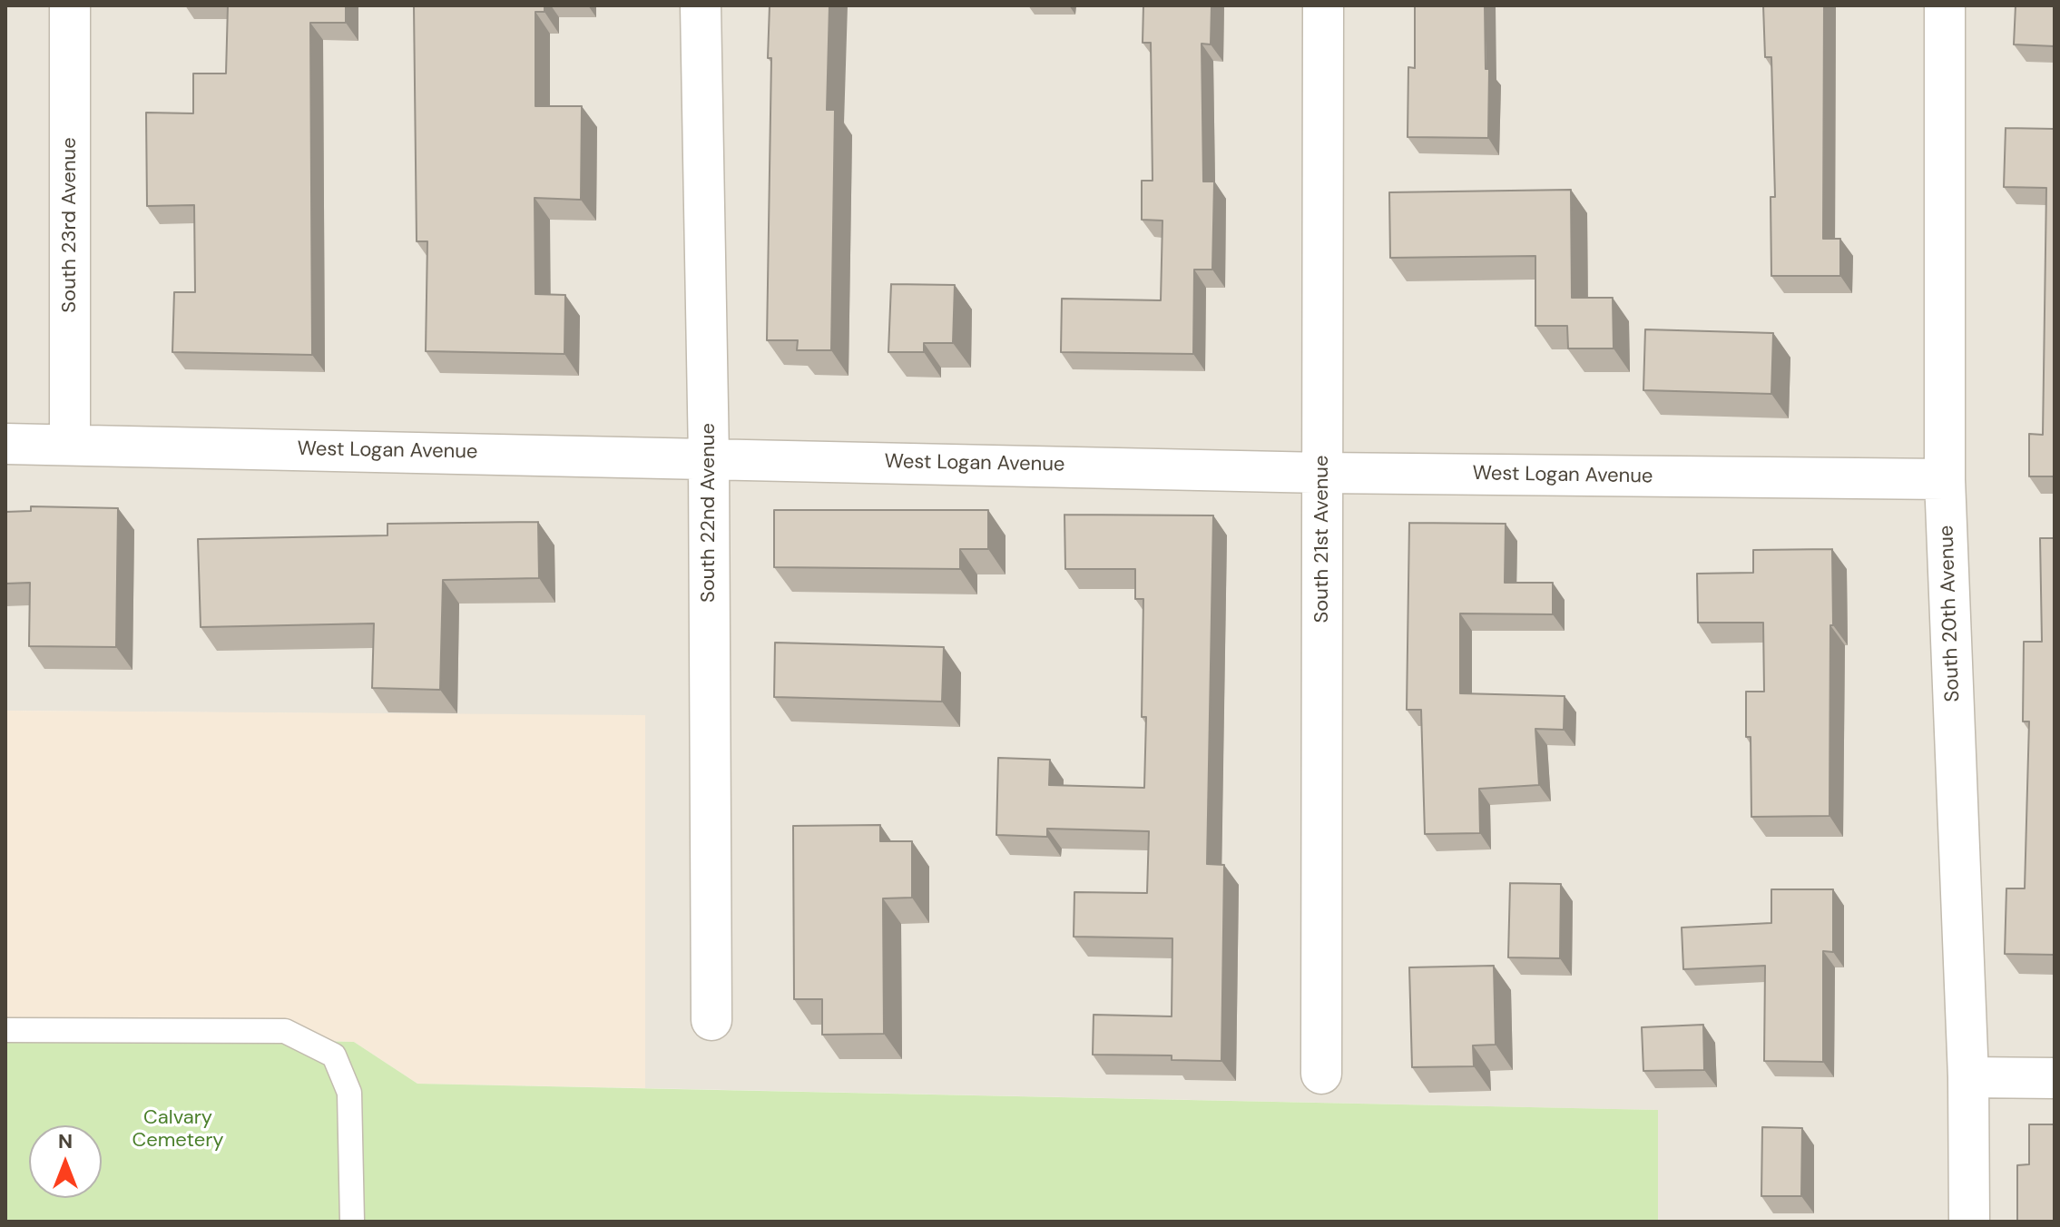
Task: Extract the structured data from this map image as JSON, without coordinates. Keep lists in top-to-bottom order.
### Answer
{
  "streets": {
    "street": [
      "South 23rd Avenue",
      "West Logan Avenue",
      "South 22nd Avenue",
      "South 21st Avenue",
      "South 20th Avenue"
    ]
  },
  "crossings": [
    ["South 23rd Avenue", "West Logan Avenue"],
    ["West Logan Avenue", "South 22nd Avenue"],
    ["West Logan Avenue", "South 21st Avenue"],
    ["West Logan Avenue", "South 20th Avenue"]
  ],
  "parks": ["Calvary Cemetery"],
  "north": "top"
}
